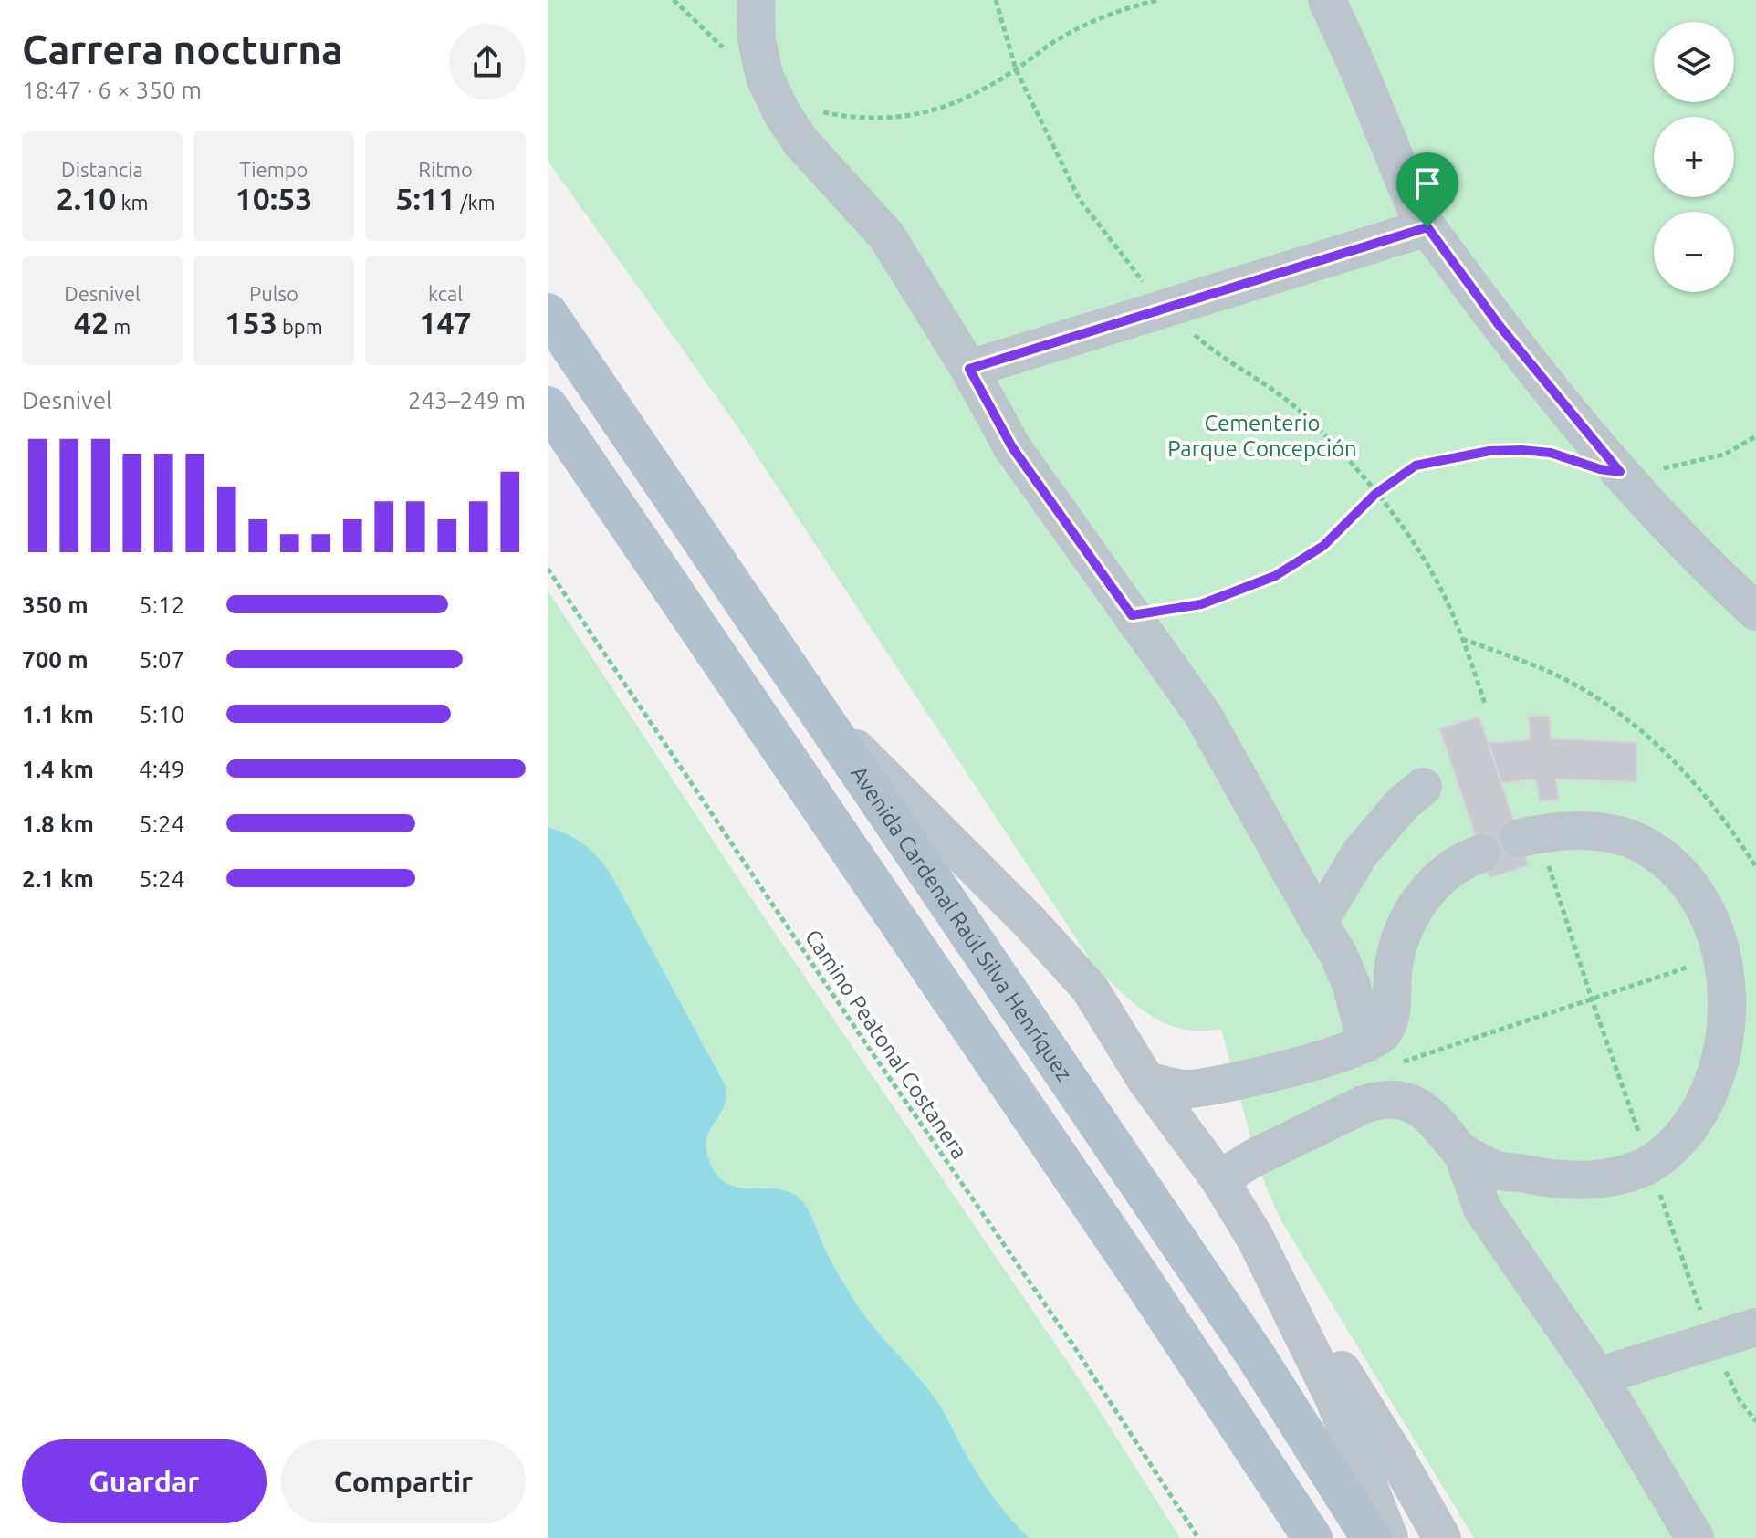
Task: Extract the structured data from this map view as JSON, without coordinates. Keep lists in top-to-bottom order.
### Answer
{
  "streets": {
    "main road": ["Avenida Cardenal Raúl Silva Henríquez"],
    "path": ["Camino Peatonal Costanera"]
  },
  "parks": ["Cementerio Parque Concepción"],
  "page": {
    "heading": ["Carrera nocturna", "18:47 · 6 × 350 m"],
    "map_buttons": ["+", "−"],
    "stats": [
      ["Distancia", "2.10 km"],
      ["Tiempo", "10:53"],
      ["Ritmo", "5:11 /km"],
      ["Desnivel", "42 m"],
      ["Pulso", "153 bpm"],
      ["kcal", "147"]
    ],
    "chart": ["Desnivel", "243–249 m"],
    "list": [
      {
        "name": "350 m",
        "note": "5:12"
      },
      {
        "name": "700 m",
        "note": "5:07"
      },
      {
        "name": "1.1 km",
        "note": "5:10"
      },
      {
        "name": "1.4 km",
        "note": "4:49"
      },
      {
        "name": "1.8 km",
        "note": "5:24"
      },
      {
        "name": "2.1 km",
        "note": "5:24"
      }
    ],
    "buttons": ["Guardar", "Compartir"]
  }
}
